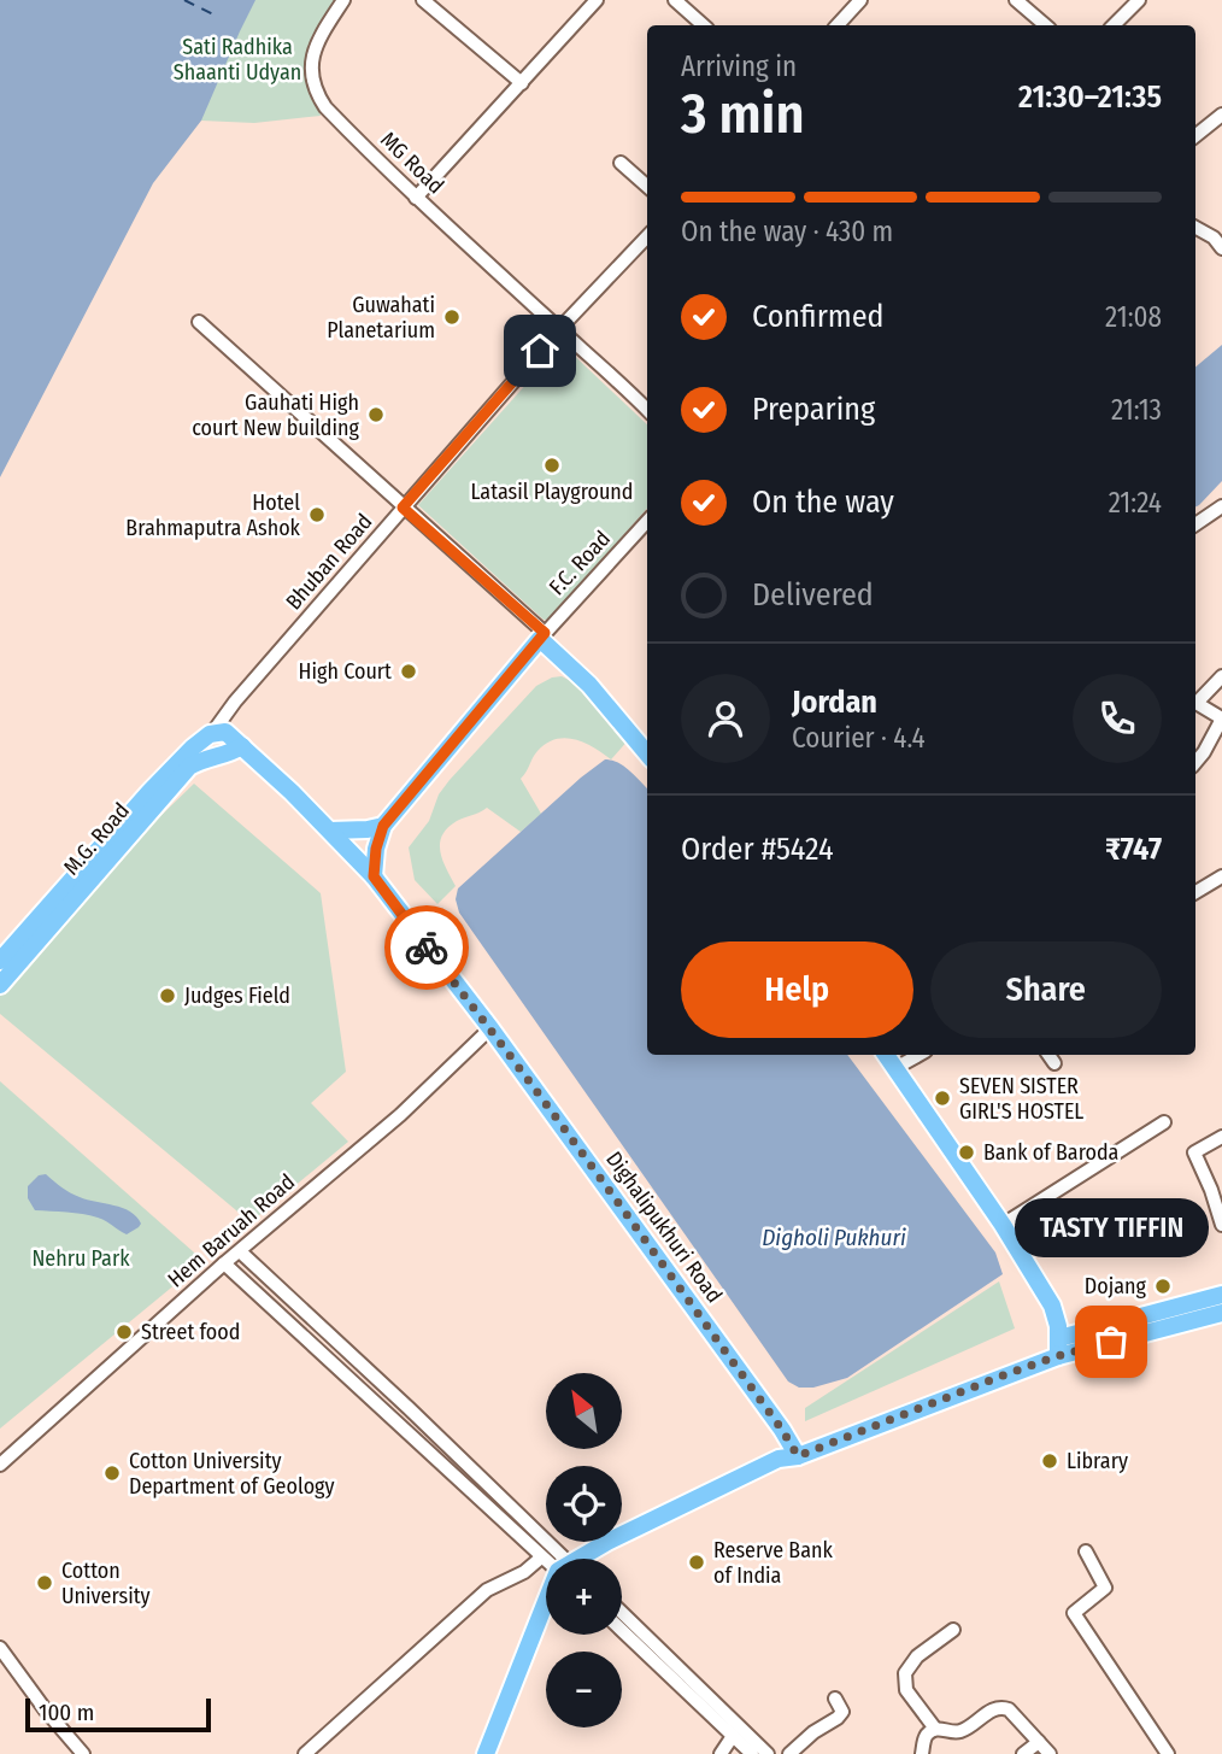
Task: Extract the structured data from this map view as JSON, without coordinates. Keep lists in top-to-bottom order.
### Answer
{
  "streets": {
    "main road": ["M.G. Road", "Dighalipukhuri Road"],
    "street": [
      "MG Road",
      "Bhuban Road",
      "F.C. Road",
      "Hem Baruah Road"
    ]
  },
  "crossings": [
    ["MG Road", "Bhuban Road"],
    ["M.G. Road", "Dighalipukhuri Road"],
    ["Dighalipukhuri Road", "Hem Baruah Road"]
  ],
  "water": ["Digholi Pukhuri"],
  "parks": ["Sati Radhika Shaanti Udyan", "Nehru Park"],
  "places": [
    "Guwahati Planetarium",
    "Gauhati High court New building",
    "Latasil Playground",
    "Hotel Brahmaputra Ashok",
    "High Court",
    "Judges Field",
    "SEVEN SISTER GIRL'S HOSTEL",
    "Bank of Baroda",
    "Dojang",
    "Street food",
    "TASTY TIFFIN",
    "Library",
    "Cotton University Department of Geology",
    "Reserve Bank of India",
    "Cotton University"
  ],
  "scale_bar": "100 m",
  "north": "top left",
  "page": {
    "heading": ["3 min", "Arriving in", "21:30–21:35"],
    "panel": [
      "Jordan",
      "Courier · 4.4",
      "Order #5424",
      "₹747"
    ],
    "bar": "On the way · 430 m",
    "list": [
      ["Confirmed", "21:08"],
      ["Preparing", "21:13"],
      ["On the way", "21:24"],
      "Delivered"
    ],
    "buttons": ["Help", "Share"],
    "bubble": "TASTY TIFFIN",
    "map_buttons": ["+", "−"],
    "scale": "100 m"
  }
}
